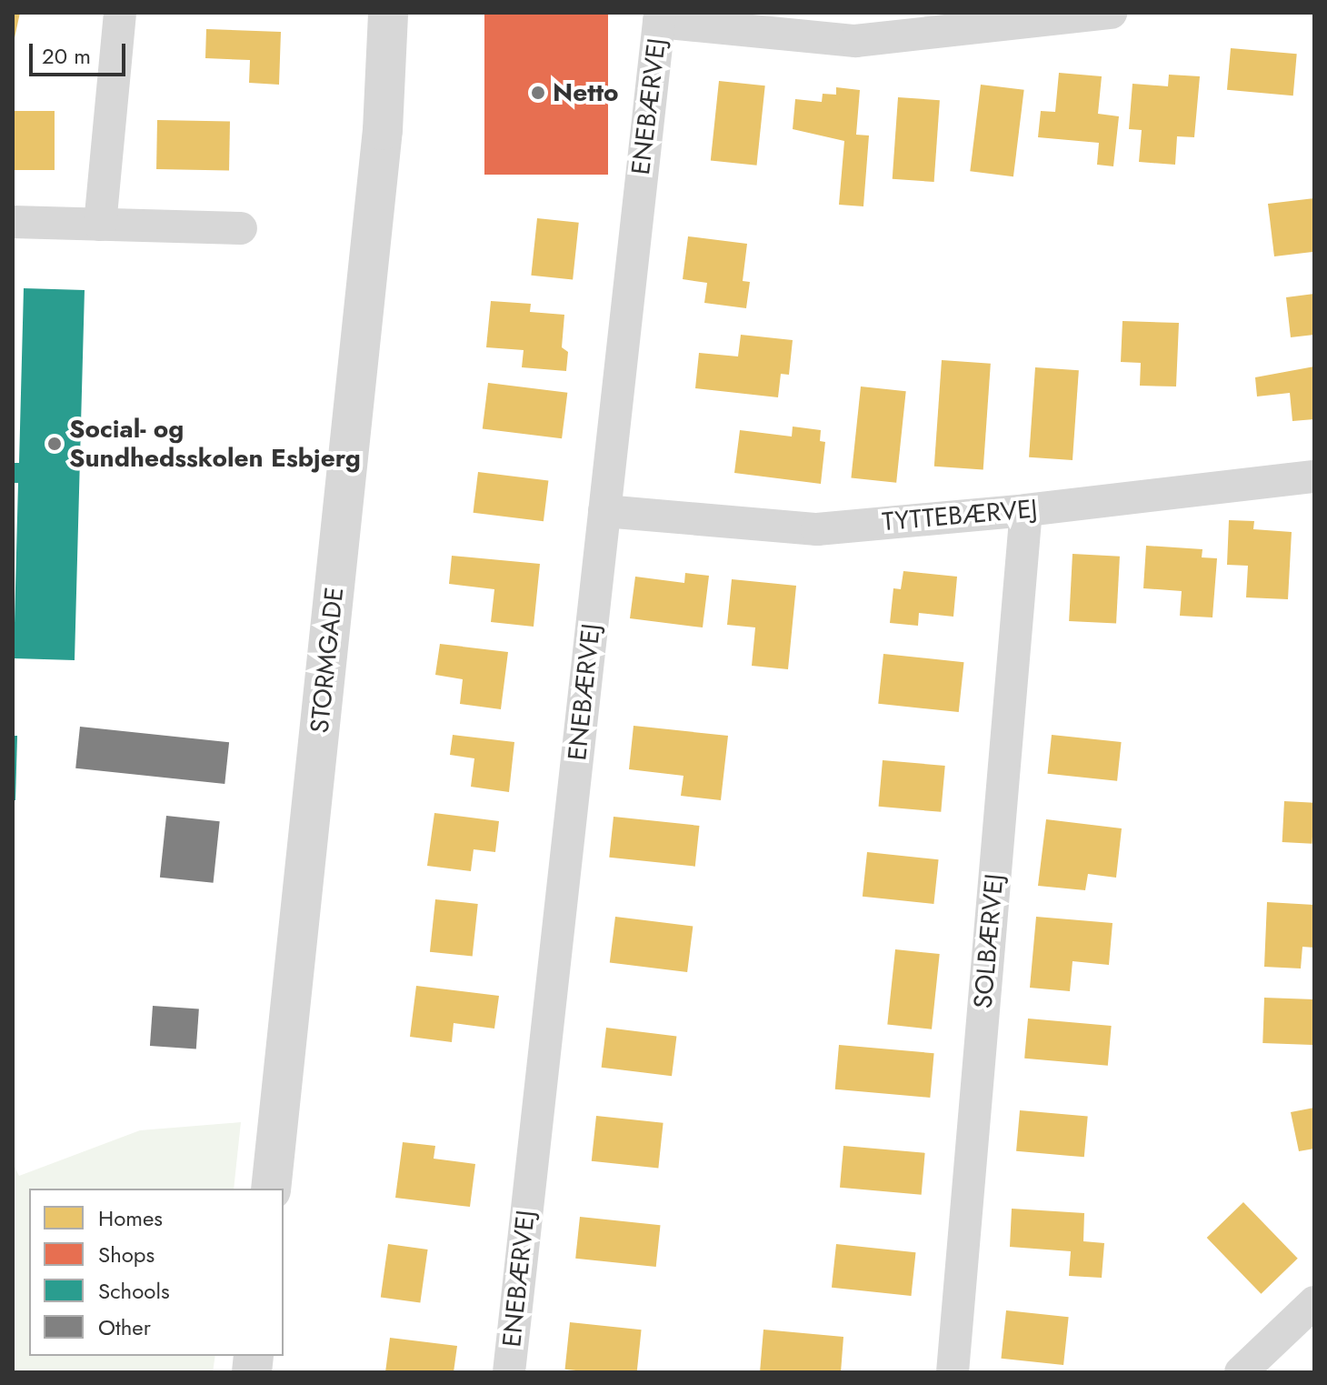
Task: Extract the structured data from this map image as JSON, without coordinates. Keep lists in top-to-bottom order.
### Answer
{
  "streets": {
    "street": [
      "ENEBÆRVEJ",
      "TYTTEBÆRVEJ",
      "STORMGADE",
      "SOLBÆRVEJ"
    ]
  },
  "crossings": [
    ["ENEBÆRVEJ", "TYTTEBÆRVEJ"],
    ["TYTTEBÆRVEJ", "SOLBÆRVEJ"]
  ],
  "places": ["Netto", "Social- og Sundhedsskolen Esbjerg"],
  "legend": [
    "Homes",
    "Shops",
    "Schools",
    "Other"
  ],
  "scale_bar": "20 m"
}
